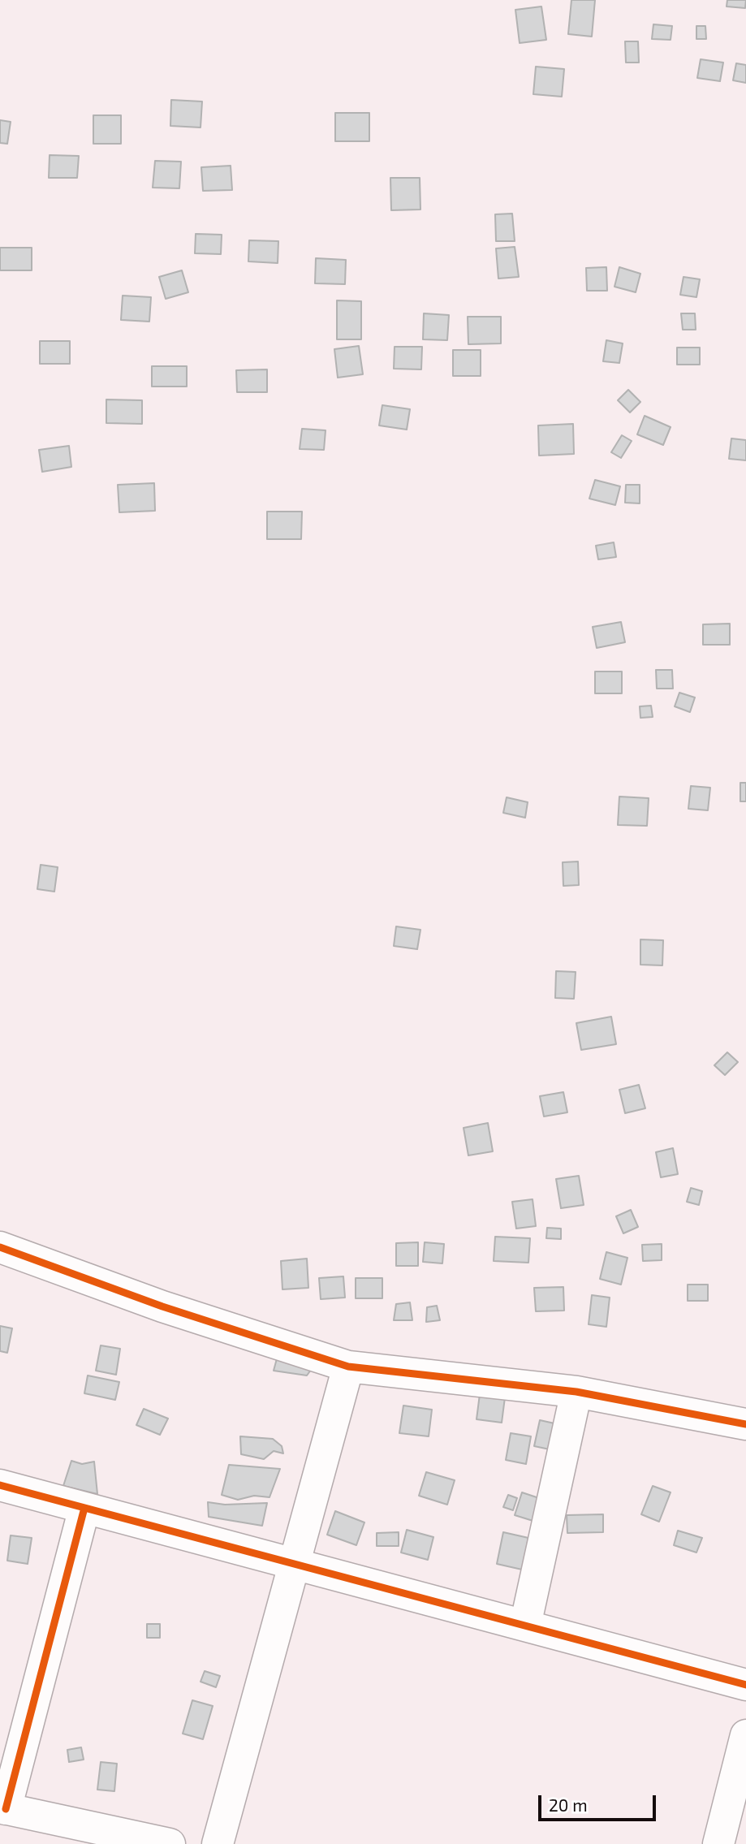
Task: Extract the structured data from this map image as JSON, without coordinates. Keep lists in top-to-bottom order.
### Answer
{
  "scale_bar": "20 m"
}
